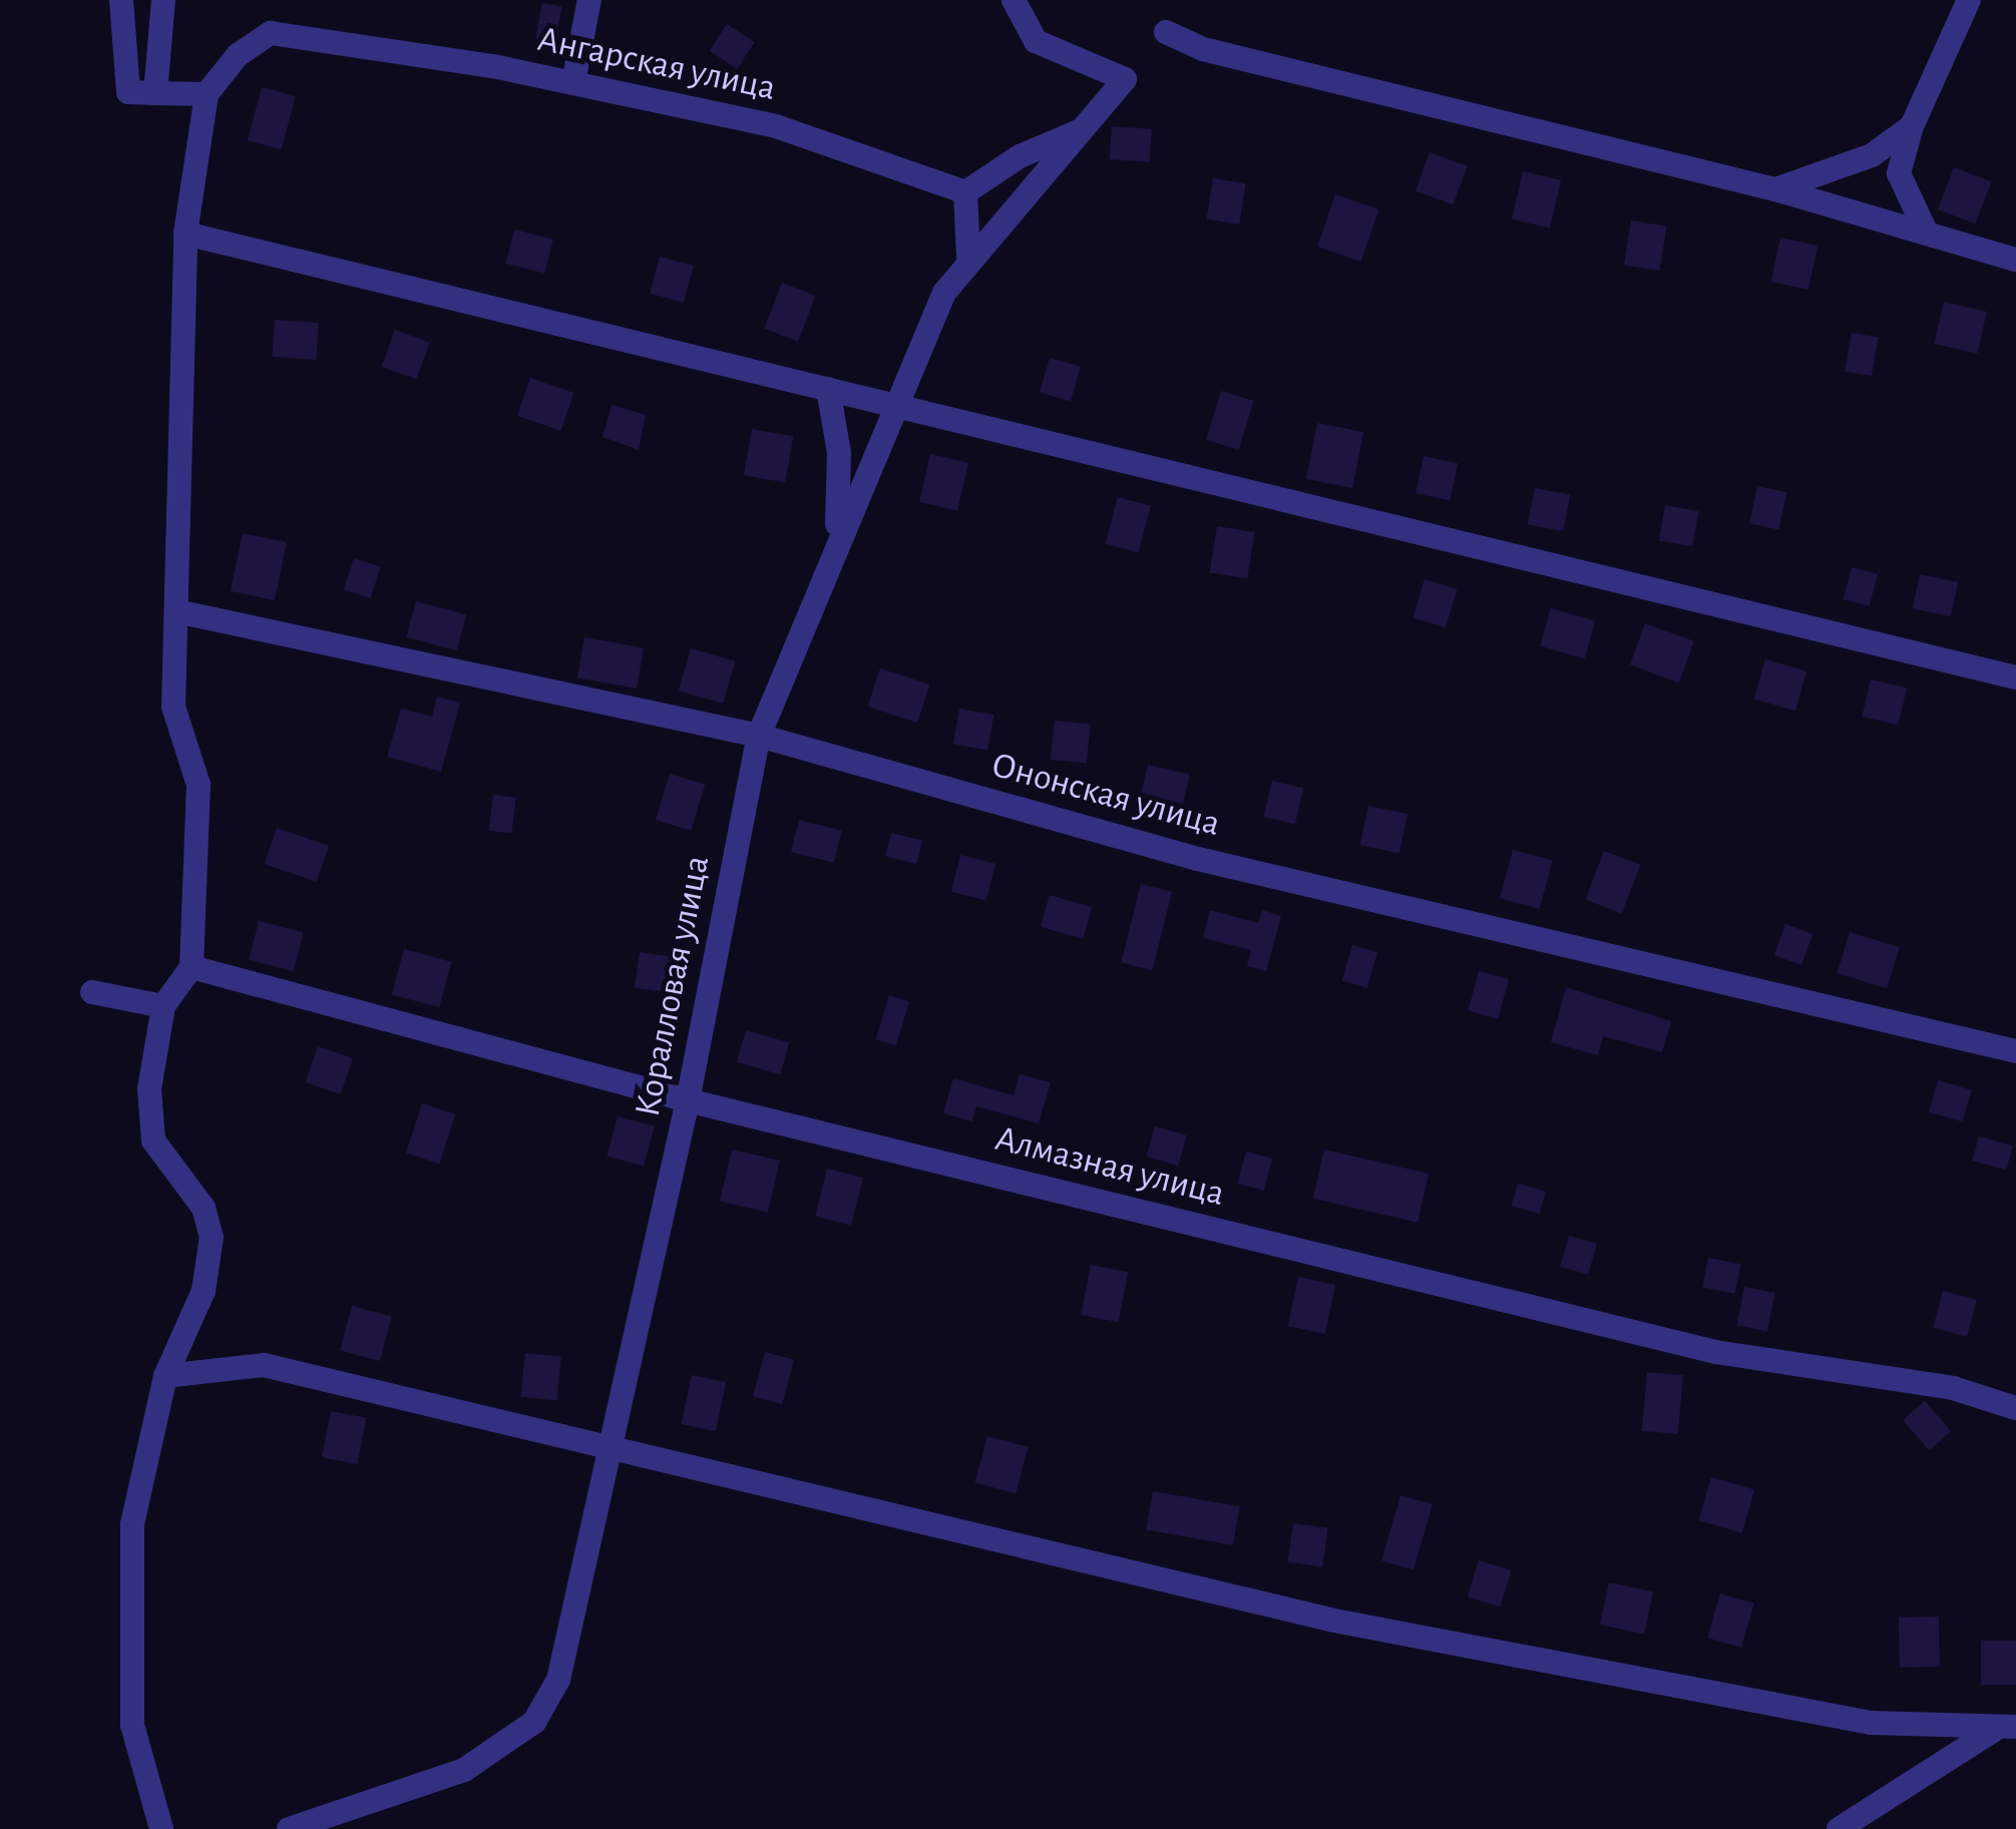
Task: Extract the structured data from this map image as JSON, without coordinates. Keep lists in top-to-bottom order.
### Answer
{
  "streets": {
    "street": [
      "Ангарская улица",
      "Ононская улица",
      "Коралловая улица",
      "Алмазная улица"
    ]
  },
  "crossings": [
    ["Ононская улица", "Коралловая улица"],
    ["Коралловая улица", "Алмазная улица"]
  ]
}
